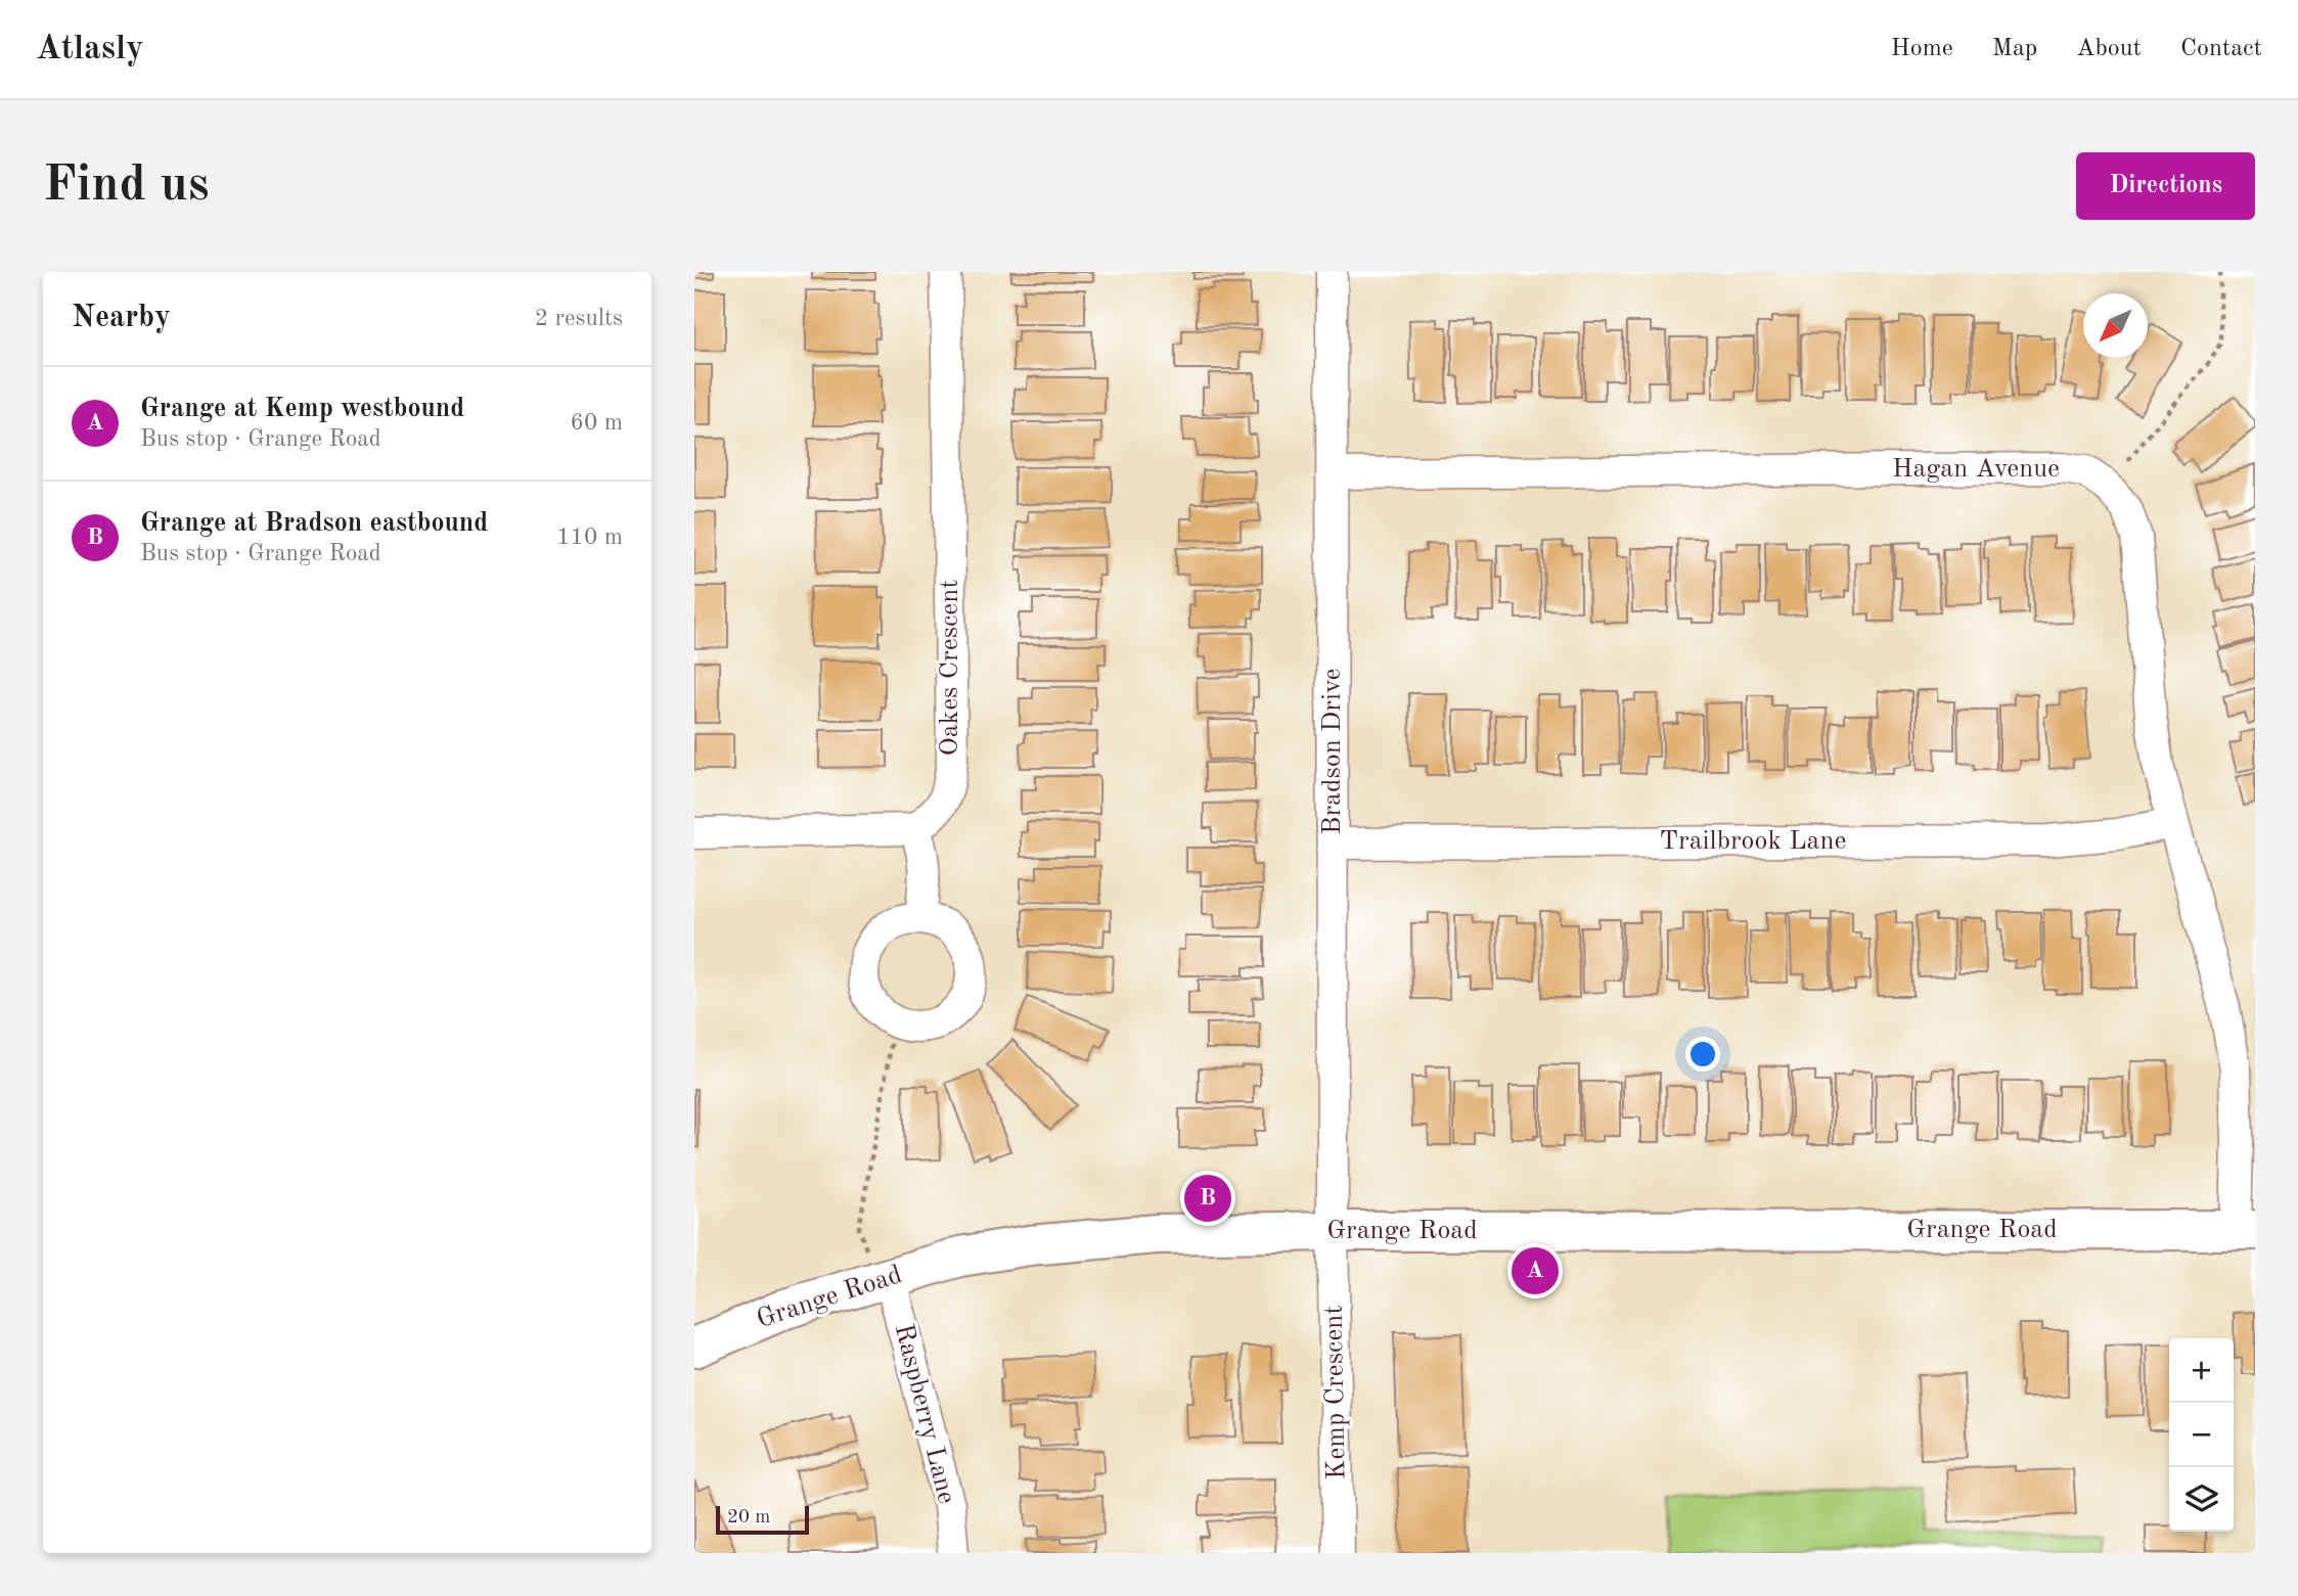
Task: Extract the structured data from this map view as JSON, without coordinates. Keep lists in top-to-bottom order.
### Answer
{
  "streets": {
    "main road": ["Grange Road"],
    "street": [
      "Hagan Avenue",
      "Oakes Crescent",
      "Bradson Drive",
      "Trailbrook Lane",
      "Kemp Crescent",
      "Raspberry Lane"
    ]
  },
  "crossings": [
    ["Hagan Avenue", "Bradson Drive"],
    ["Hagan Avenue", "Trailbrook Lane"],
    ["Hagan Avenue", "Grange Road"],
    ["Bradson Drive", "Trailbrook Lane"],
    ["Bradson Drive", "Grange Road"],
    ["Bradson Drive", "Kemp Crescent"],
    ["Grange Road", "Kemp Crescent"],
    ["Grange Road", "Raspberry Lane"]
  ],
  "scale_bar": "20 m",
  "north": "bottom left",
  "page": {
    "header": "Atlasly",
    "nav": [
      "Home",
      "Map",
      "About",
      "Contact"
    ],
    "buttons": "Directions",
    "title": "Find us",
    "heading": ["Nearby", "2 results"],
    "list": [
      {
        "mark": "A",
        "name": "Grange at Kemp westbound",
        "note": "Bus stop · Grange Road",
        "value": "60 m"
      },
      {
        "mark": "B",
        "name": "Grange at Bradson eastbound",
        "note": "Bus stop · Grange Road",
        "value": "110 m"
      }
    ],
    "pins": ["B", "A"],
    "map_buttons": ["+", "−"],
    "scale": "20 m"
  }
}
